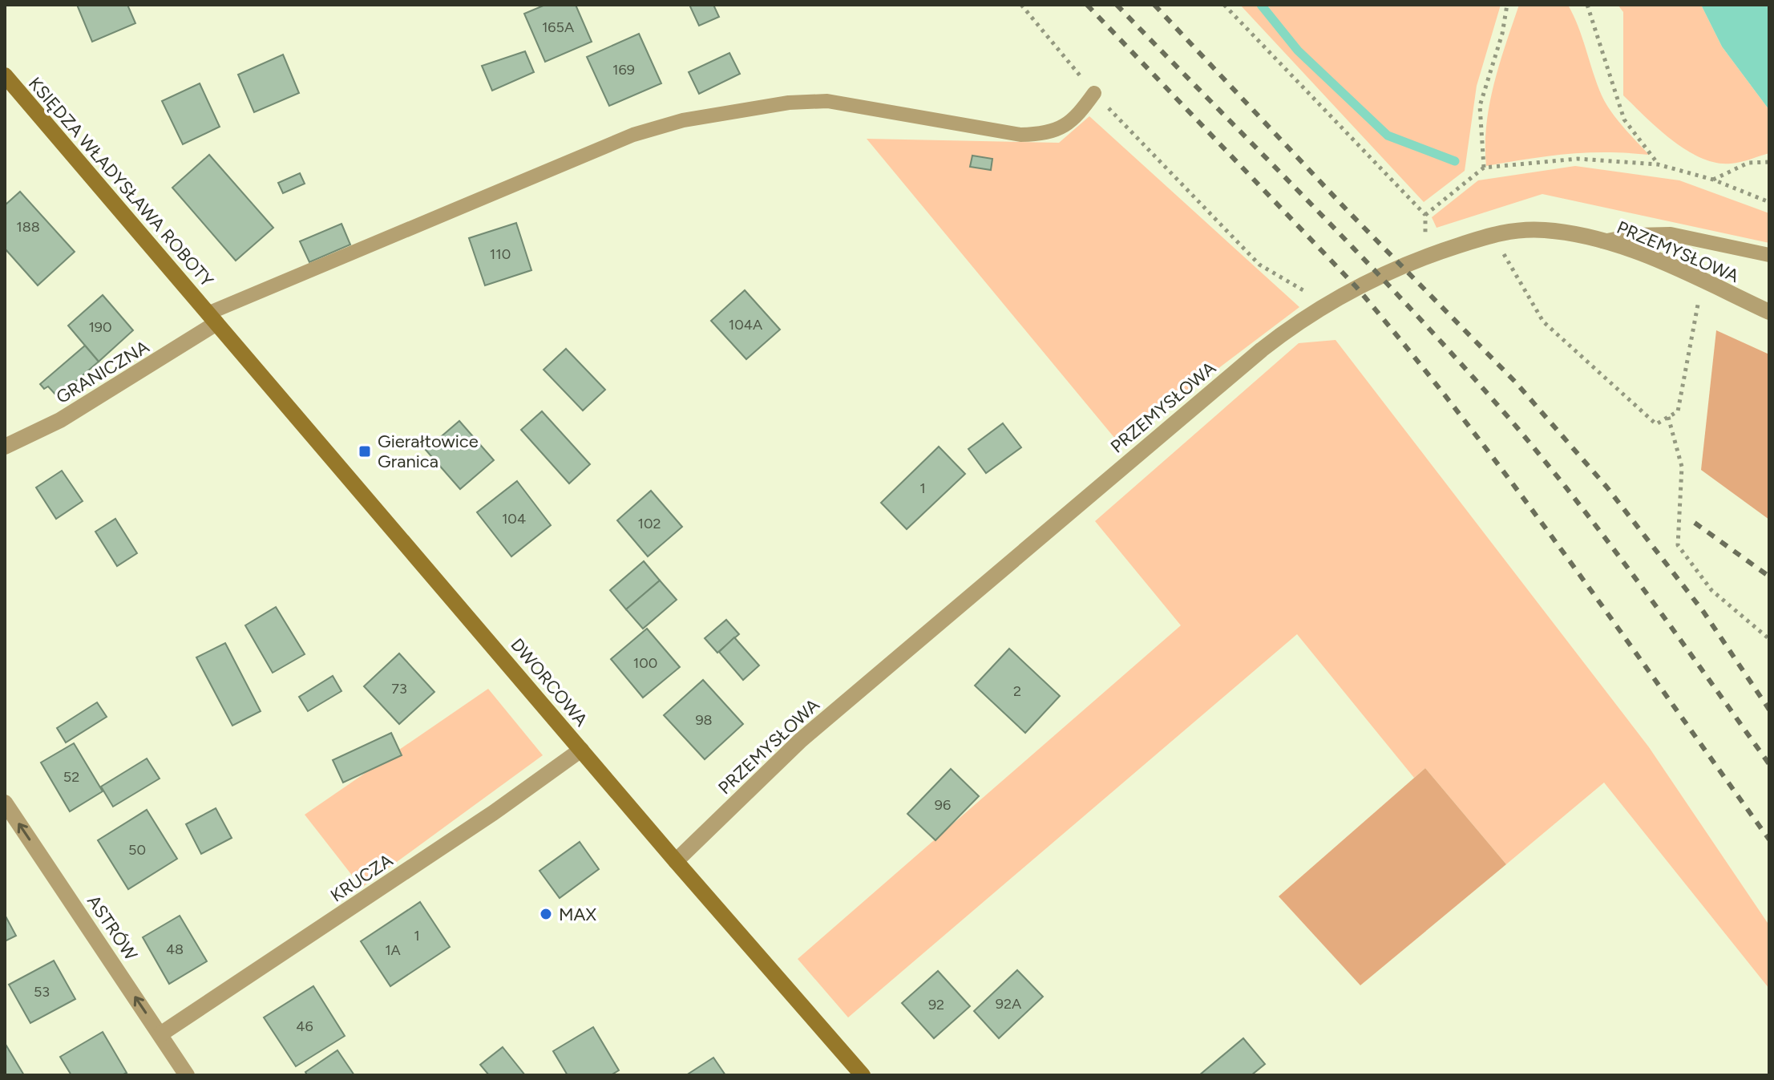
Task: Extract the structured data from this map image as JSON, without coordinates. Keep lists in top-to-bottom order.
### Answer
{
  "streets": {
    "main road": ["KSIĘDZA WŁADYSŁAWA ROBOTY", "DWORCOWA"],
    "street": [
      "PRZEMYSŁOWA",
      "GRANICZNA",
      "KRUCZA",
      "ASTRÓW"
    ]
  },
  "crossings": [
    ["KSIĘDZA WŁADYSŁAWA ROBOTY", "GRANICZNA"],
    ["KSIĘDZA WŁADYSŁAWA ROBOTY", "DWORCOWA"],
    ["PRZEMYSŁOWA", "DWORCOWA"],
    ["GRANICZNA", "DWORCOWA"],
    ["DWORCOWA", "KRUCZA"],
    ["KRUCZA", "ASTRÓW"]
  ],
  "one_way": ["ASTRÓW"],
  "places": {
    "transit": ["Gierałtowice Granica"],
    "other": ["MAX"]
  },
  "house_numbers": [
    "165A",
    "169",
    "188",
    "110",
    "104A",
    "190",
    "1",
    "104",
    "102",
    "100",
    "73",
    "2",
    "98",
    "52",
    "96",
    "50",
    "1",
    "48",
    "1A",
    "53",
    "92A",
    "92",
    "46"
  ]
}
